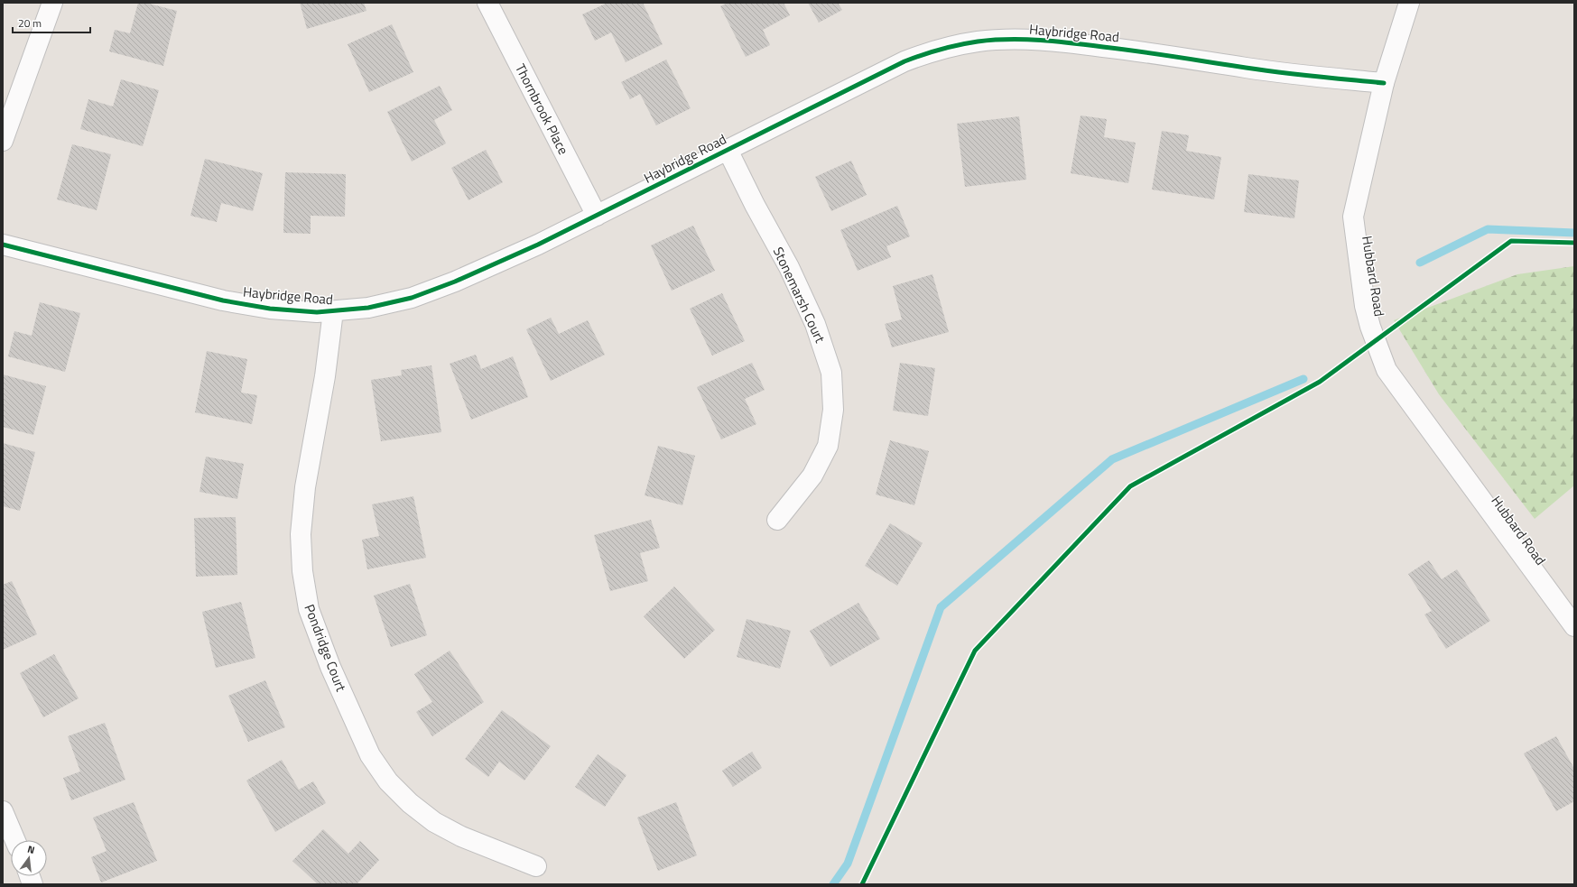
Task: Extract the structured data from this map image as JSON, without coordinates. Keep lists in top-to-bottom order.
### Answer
{
  "streets": {
    "street": [
      "Haybridge Road",
      "Thornbrook Place",
      "Hubbard Road",
      "Stonemarsh Court",
      "Pondridge Court"
    ]
  },
  "crossings": [
    ["Haybridge Road", "Thornbrook Place"],
    ["Haybridge Road", "Hubbard Road"],
    ["Haybridge Road", "Stonemarsh Court"],
    ["Haybridge Road", "Pondridge Court"]
  ],
  "scale_bar": "20 m",
  "north": "top"
}
